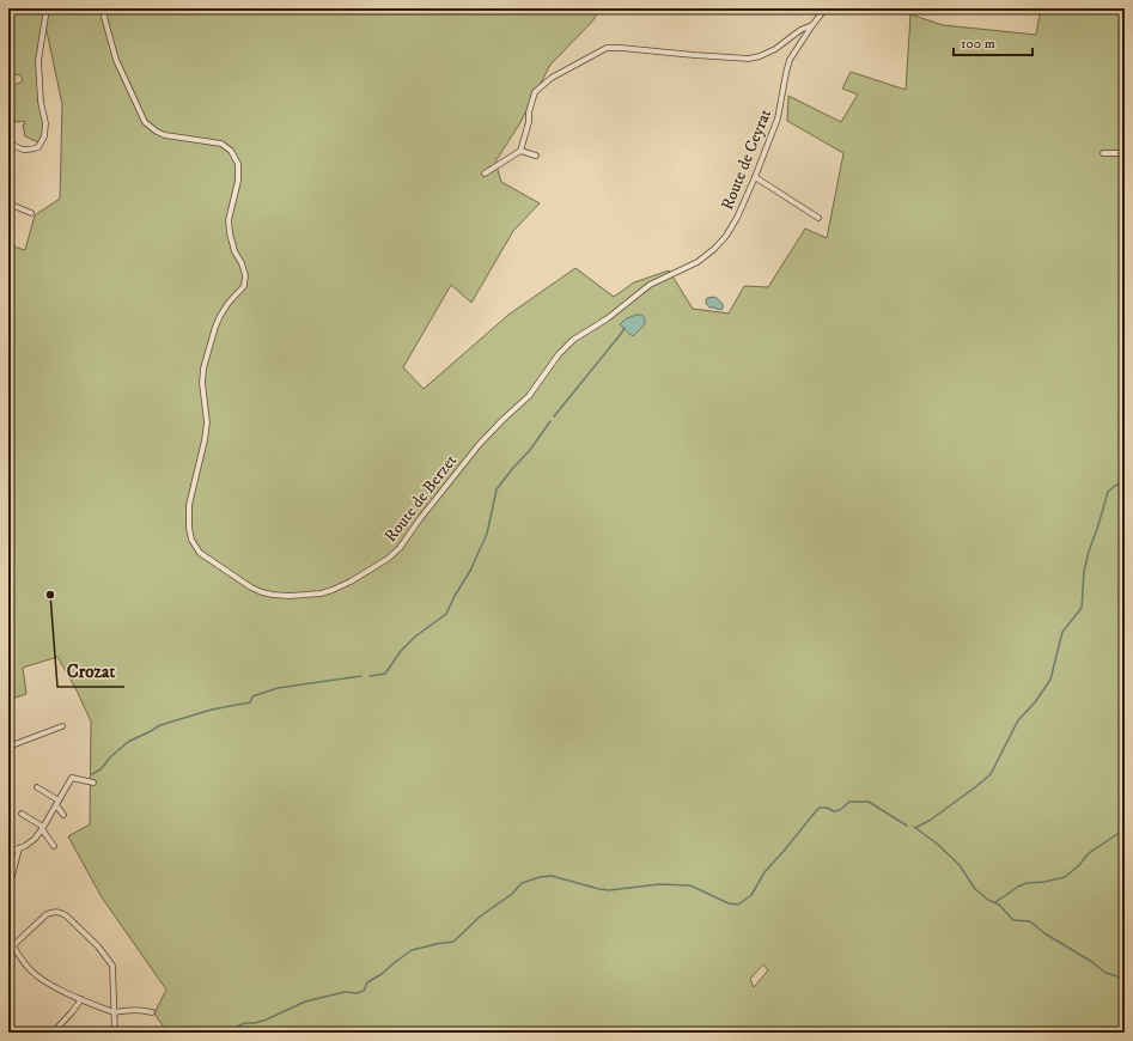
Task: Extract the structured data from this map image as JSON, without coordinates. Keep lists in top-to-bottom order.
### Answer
{
  "streets": {
    "street": ["Route de Ceyrat", "Route de Berzet"]
  },
  "crossings": [
    ["Route de Ceyrat", "Route de Berzet"]
  ],
  "places": ["Crozat"],
  "scale_bar": "100 m"
}
